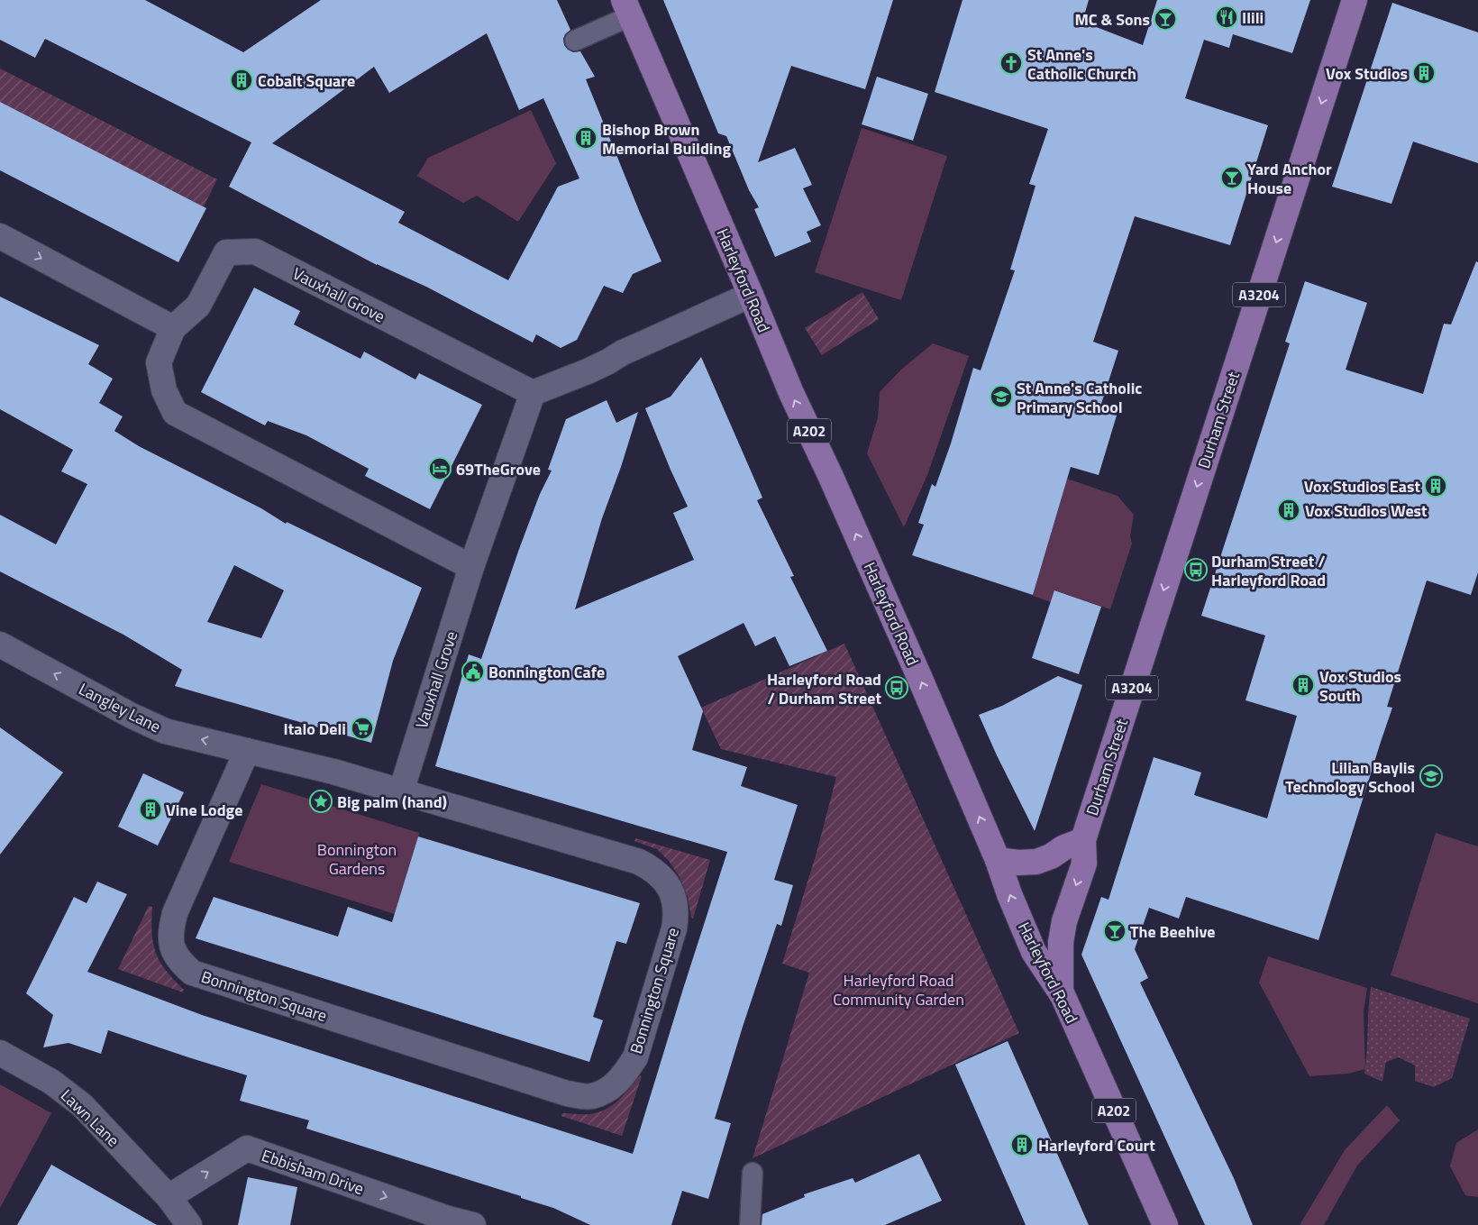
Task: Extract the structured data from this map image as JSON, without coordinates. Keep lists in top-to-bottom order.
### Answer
{
  "streets": {
    "highway": [
      "Harleyford Road",
      "A3204",
      "Durham Street",
      "A202"
    ],
    "street": [
      "Vauxhall Grove",
      "Langley Lane",
      "Bonnington Square",
      "Lawn Lane",
      "Ebbisham Drive"
    ]
  },
  "crossings": [
    ["Harleyford Road", "Durham Street"],
    ["Vauxhall Grove", "Bonnington Square"],
    ["Langley Lane", "Bonnington Square"],
    ["Lawn Lane", "Ebbisham Drive"]
  ],
  "one_way": [
    "Harleyford Road",
    "Durham Street",
    "Langley Lane",
    "Ebbisham Drive"
  ],
  "parks": ["Bonnington Gardens", "Harleyford Road Community Garden"],
  "places": {
    "restaurant": ["Ilili"],
    "bar": ["MC & Sons", "Yard Anchor House", "The Beehive"],
    "church": ["St Anne's Catholic Church"],
    "building": [
      "Vox Studios",
      "Cobalt Square",
      "Bishop Brown Memorial Building",
      "Vox Studios East",
      "Vox Studios West",
      "Vox Studios South",
      "Vine Lodge",
      "Harleyford Court"
    ],
    "school or university": ["St Anne's Catholic Primary School", "Lilian Baylis Technology School"],
    "hotel": ["69TheGrove"],
    "bus stop": ["Durham Street / Harleyford Road", "Harleyford Road / Durham Street"],
    "public building": ["Bonnington Cafe"],
    "supermarket": ["Italo Deli"],
    "place": ["Big palm (hand)"]
  }
}
